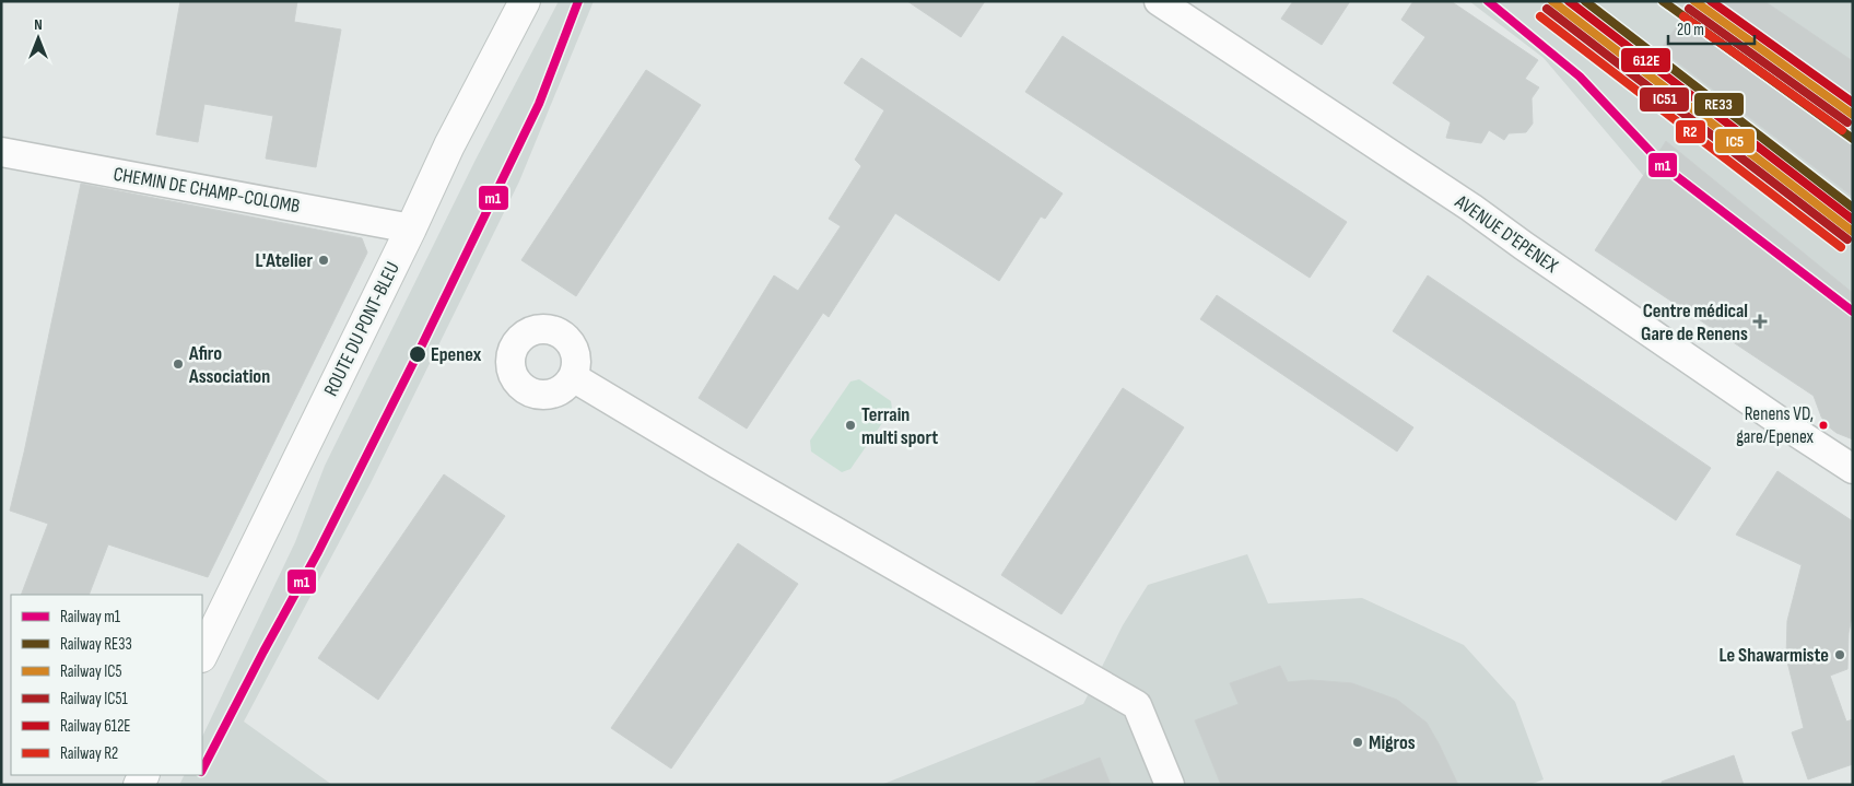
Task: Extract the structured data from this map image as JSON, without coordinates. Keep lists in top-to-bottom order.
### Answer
{
  "streets": {
    "main road": ["ROUTE DU PONT-BLEU"],
    "street": ["CHEMIN DE CHAMP-COLOMB", "AVENUE D'EPENEX"]
  },
  "crossings": [
    ["CHEMIN DE CHAMP-COLOMB", "ROUTE DU PONT-BLEU"]
  ],
  "places": {
    "other": [
      "L'Atelier",
      "Epenex",
      "Afiro Association",
      "Terrain multi sport",
      "Renens VD, gare/Epenex",
      "Le Shawarmiste",
      "Migros"
    ],
    "health": ["Centre médical Gare de Renens"]
  },
  "lines": [
    "rail line m1",
    "rail line RE33",
    "rail line IC5",
    "rail line 612E",
    "rail line IC51",
    "rail line R2"
  ],
  "legend": [
    "Railway m1",
    "Railway RE33",
    "Railway IC5",
    "Railway IC51",
    "Railway 612E",
    "Railway R2"
  ],
  "scale_bar": "20 m",
  "north": "top"
}
